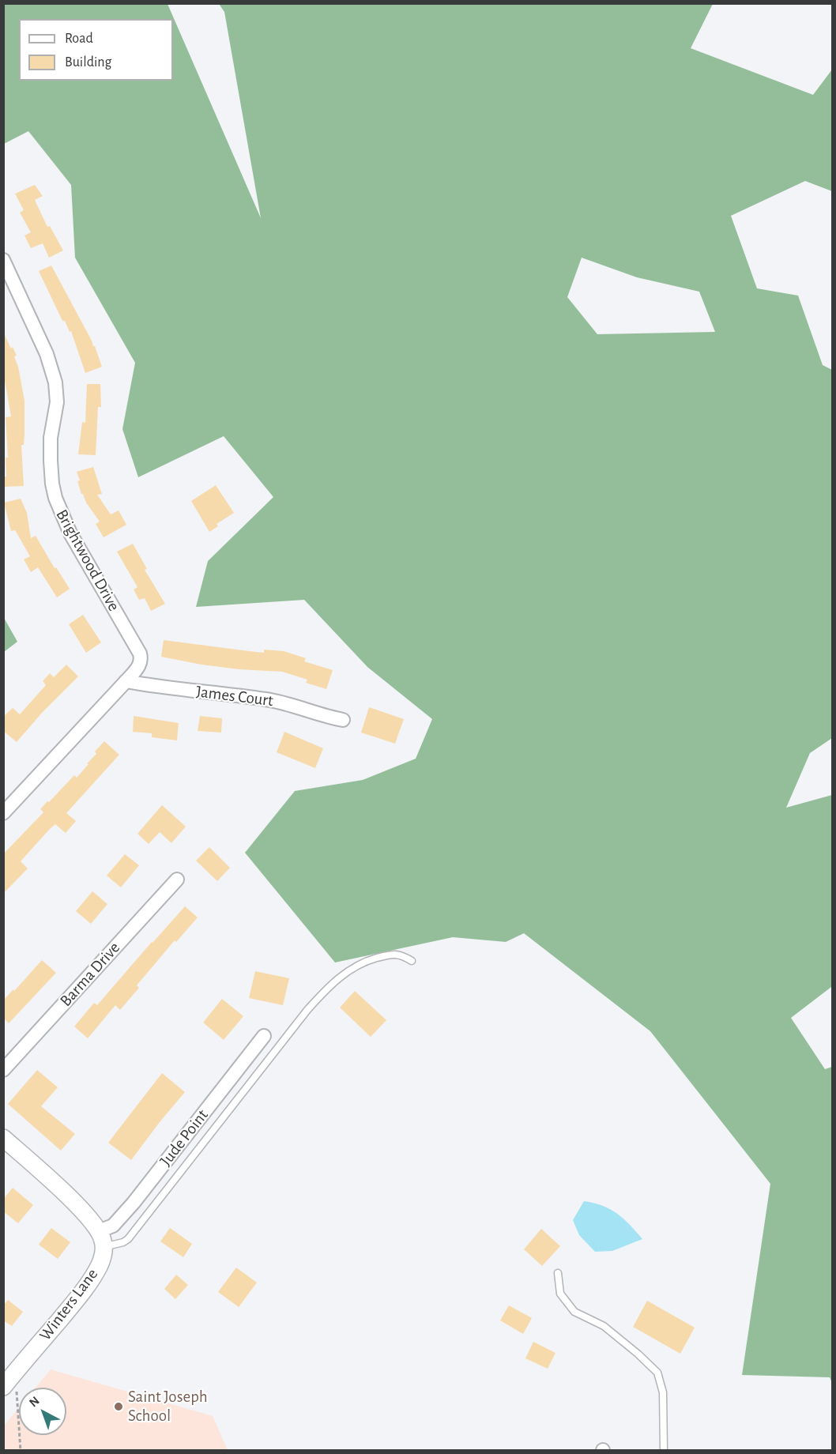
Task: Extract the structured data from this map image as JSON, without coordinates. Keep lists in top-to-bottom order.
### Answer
{
  "streets": {
    "street": [
      "Brightwood Drive",
      "James Court",
      "Barma Drive",
      "Jude Point",
      "Winters Lane"
    ]
  },
  "crossings": [
    ["Brightwood Drive", "James Court"],
    ["Jude Point", "Winters Lane"]
  ],
  "places": ["Saint Joseph School"],
  "legend": ["Road", "Building"],
  "north": "top left"
}
